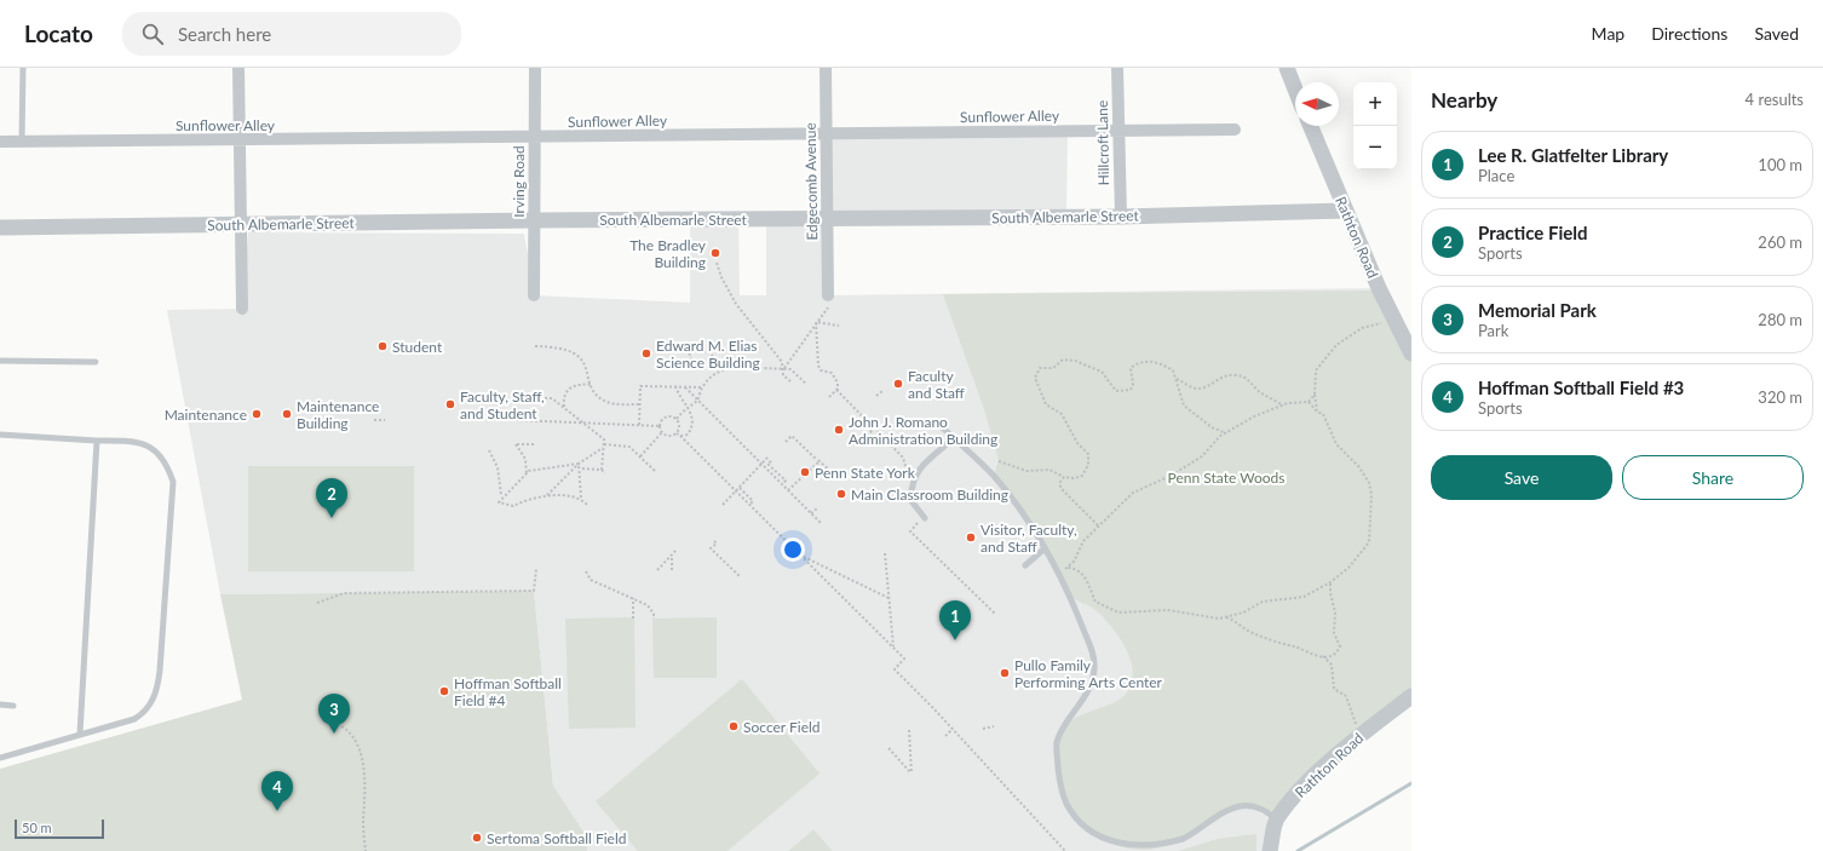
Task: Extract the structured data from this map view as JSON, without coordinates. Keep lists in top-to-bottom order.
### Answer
{
  "streets": {
    "street": [
      "Sunflower Alley",
      "Hillcroft Lane",
      "Irving Road",
      "Edgecomb Avenue",
      "South Albemarle Street",
      "Rathton Road"
    ]
  },
  "crossings": [
    ["Sunflower Alley", "Hillcroft Lane"],
    ["Sunflower Alley", "Irving Road"],
    ["Sunflower Alley", "Edgecomb Avenue"],
    ["Hillcroft Lane", "South Albemarle Street"],
    ["Irving Road", "South Albemarle Street"],
    ["Edgecomb Avenue", "South Albemarle Street"],
    ["South Albemarle Street", "Rathton Road"]
  ],
  "parks": ["Penn State Woods"],
  "places": [
    "The Bradley Building",
    "Student",
    "Edward M. Elias Science Building",
    "Faculty and Staff",
    "Faculty, Staff, and Student",
    "Maintenance",
    "Maintenance Building",
    "John J. Romano Administration Building",
    "Penn State York",
    "Main Classroom Building",
    "Visitor, Faculty, and Staff",
    "Pullo Family Performing Arts Center",
    "Hoffman Softball Field #4",
    "Soccer Field",
    "Sertoma Softball Field"
  ],
  "scale_bar": "50 m",
  "north": "left",
  "page": {
    "header": "Locato",
    "search": "Search here",
    "nav": ["Map", "Directions", "Saved"],
    "heading": ["Nearby", "4 results"],
    "map_buttons": ["+", "−"],
    "list": [
      {
        "mark": "1",
        "name": "Lee R. Glatfelter Library",
        "note": "Place",
        "value": "100 m"
      },
      {
        "mark": "2",
        "name": "Practice Field",
        "note": "Sports",
        "value": "260 m"
      },
      {
        "mark": "3",
        "name": "Memorial Park",
        "note": "Park",
        "value": "280 m"
      },
      {
        "mark": "4",
        "name": "Hoffman Softball Field #3",
        "note": "Sports",
        "value": "320 m"
      }
    ],
    "buttons": ["Save", "Share"],
    "pins": [
      "2",
      "1",
      "3",
      "4"
    ],
    "scale": "50 m"
  }
}
